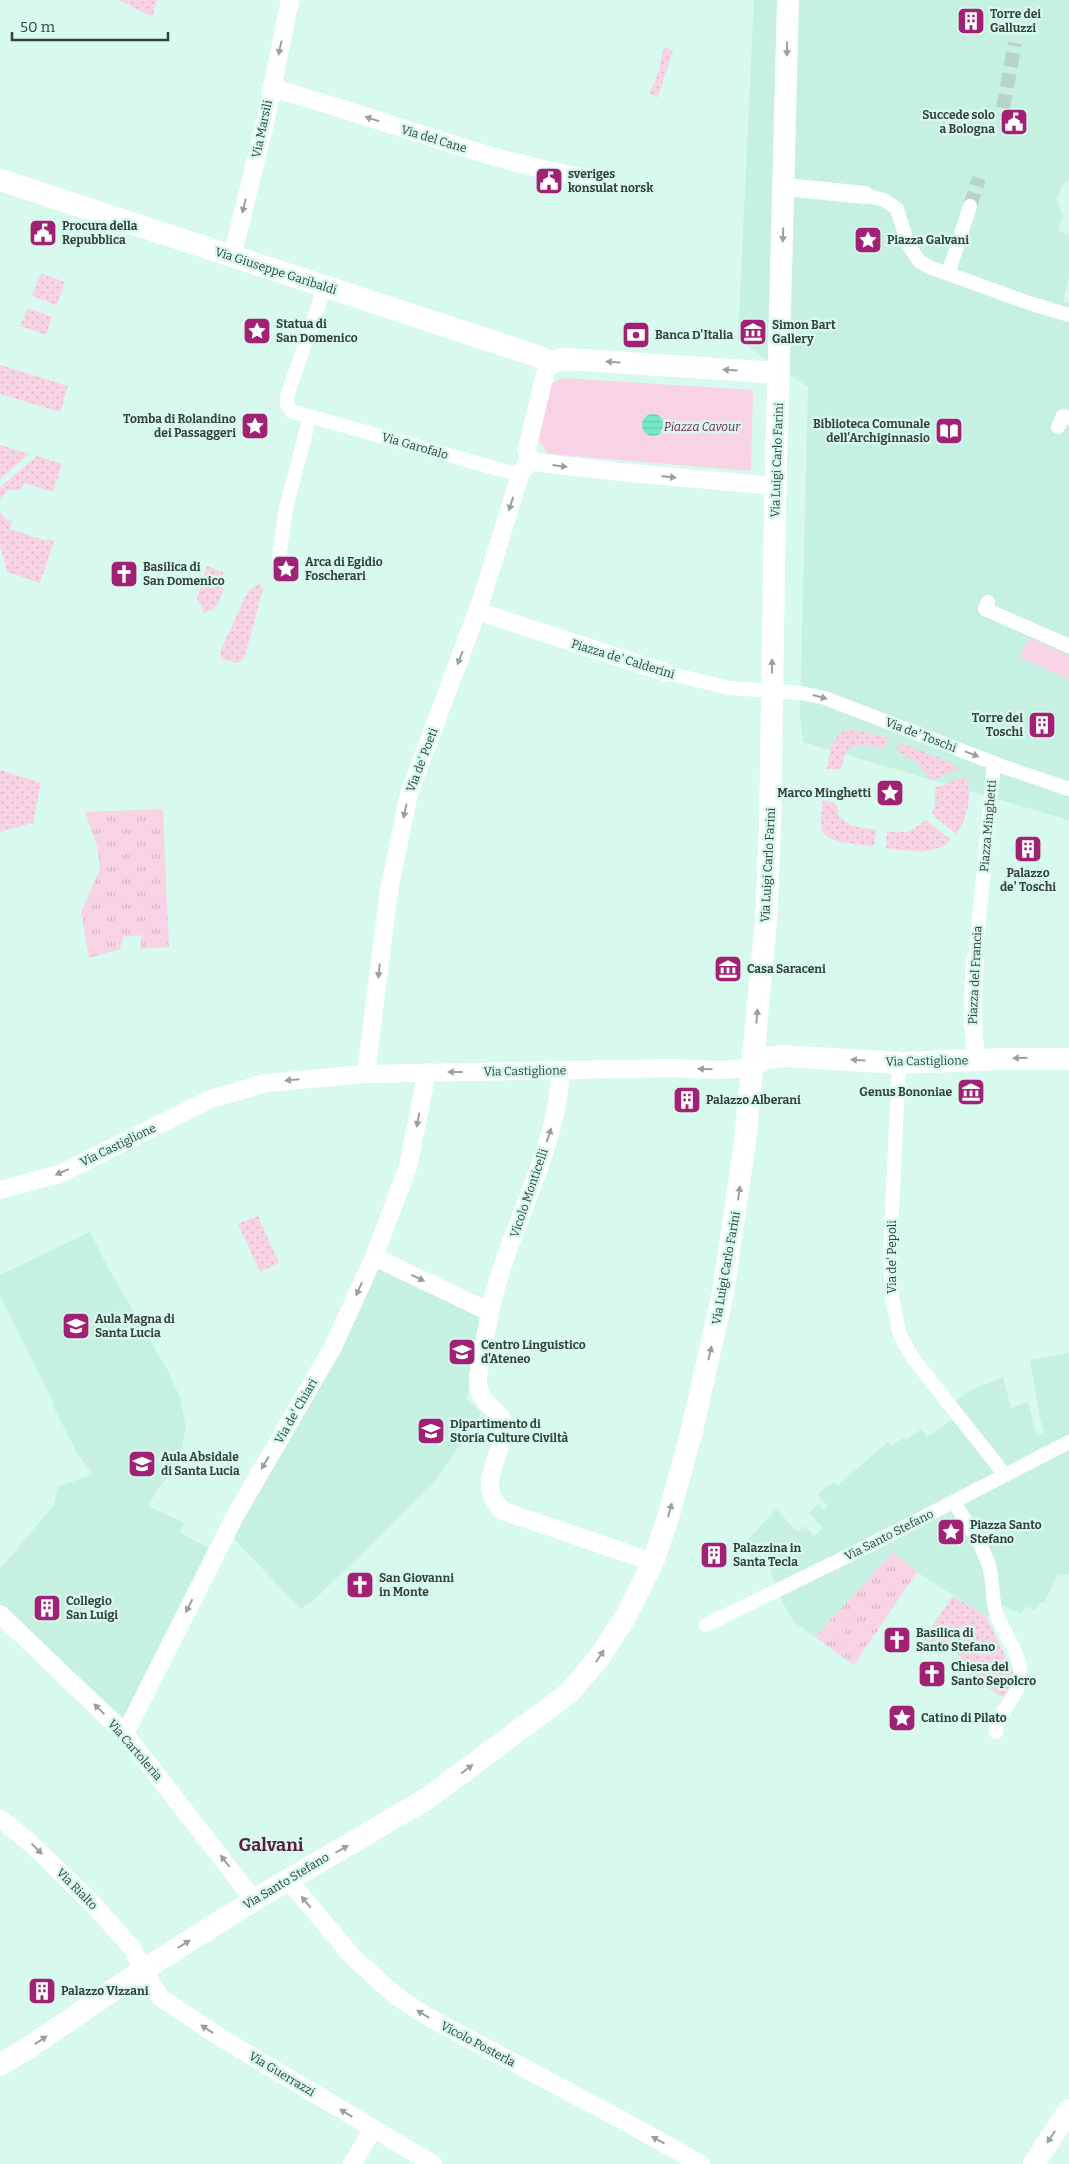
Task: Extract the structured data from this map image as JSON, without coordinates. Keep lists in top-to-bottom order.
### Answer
{
  "streets": {
    "street": [
      "Via Marsili",
      "Via del Cane",
      "Via Giuseppe Garibaldi",
      "Via Garofalo",
      "Via Luigi Carlo Farini",
      "Piazza de' Calderini",
      "Via de' Toschi",
      "Via de' Poeti",
      "Piazza Minghetti",
      "Piazza del Francia",
      "Via Castiglione",
      "Vicolo Monticelli",
      "Via de' Pepoli",
      "Via de' Chiari",
      "Via Santo Stefano",
      "Via Cartoleria",
      "Via Rialto",
      "Vicolo Posterla",
      "Via Guerrazzi"
    ]
  },
  "crossings": [
    ["Via Marsili", "Via del Cane"],
    ["Via Marsili", "Via Giuseppe Garibaldi"],
    ["Via Giuseppe Garibaldi", "Via Garofalo"],
    ["Via Garofalo", "Via de' Poeti"],
    ["Via Luigi Carlo Farini", "Piazza de' Calderini"],
    ["Via Luigi Carlo Farini", "Via de' Toschi"],
    ["Via Luigi Carlo Farini", "Via Castiglione"],
    ["Via Luigi Carlo Farini", "Vicolo Monticelli"],
    ["Via Luigi Carlo Farini", "Via Santo Stefano"],
    ["Piazza de' Calderini", "Via de' Toschi"],
    ["Piazza de' Calderini", "Via de' Poeti"],
    ["Via de' Toschi", "Piazza Minghetti"],
    ["Via de' Poeti", "Via Castiglione"],
    ["Piazza Minghetti", "Piazza del Francia"],
    ["Piazza del Francia", "Via Castiglione"],
    ["Via Castiglione", "Vicolo Monticelli"],
    ["Via Castiglione", "Via de' Pepoli"],
    ["Via Castiglione", "Via de' Chiari"],
    ["Via de' Pepoli", "Via Santo Stefano"],
    ["Via de' Chiari", "Via Cartoleria"],
    ["Via Santo Stefano", "Via Cartoleria"],
    ["Via Santo Stefano", "Via Rialto"],
    ["Via Santo Stefano", "Vicolo Posterla"],
    ["Via Santo Stefano", "Via Guerrazzi"],
    ["Via Rialto", "Via Guerrazzi"]
  ],
  "one_way": [
    "Via Marsili",
    "Via del Cane",
    "Via de' Toschi",
    "Via de' Poeti",
    "Via Castiglione",
    "Vicolo Monticelli",
    "Via de' Chiari",
    "Via Santo Stefano",
    "Via Cartoleria",
    "Via Rialto",
    "Vicolo Posterla",
    "Via Guerrazzi"
  ],
  "districts": ["Galvani"],
  "parks": ["Piazza Cavour"],
  "places": {
    "building": [
      "Torre dei Galluzzi",
      "Torre dei Toschi",
      "Palazzo de' Toschi",
      "Palazzo Alberani",
      "Palazzina in Santa Tecla",
      "Collegio San Luigi",
      "Palazzo Vizzani"
    ],
    "public building": ["Succede solo a Bologna", "sveriges konsulat norsk", "Procura della Repubblica"],
    "place": [
      "Piazza Galvani",
      "Statua di San Domenico",
      "Tomba di Rolandino dei Passaggeri",
      "Arca di Egidio Foscherari",
      "Marco Minghetti",
      "Piazza Santo Stefano",
      "Catino di Pilato"
    ],
    "museum": ["Simon Bart Gallery", "Casa Saraceni", "Genus Bononiae"],
    "bank": ["Banca D'Italia"],
    "library": ["Biblioteca Comunale dell'Archiginnasio"],
    "church": [
      "Basilica di San Domenico",
      "San Giovanni in Monte",
      "Basilica di Santo Stefano",
      "Chiesa del Santo Sepolcro"
    ],
    "school or university": [
      "Aula Magna di Santa Lucia",
      "Centro Linguistico d'Ateneo",
      "Dipartimento di Storia Culture Civiltà",
      "Aula Absidale di Santa Lucia"
    ]
  },
  "scale_bar": "50 m"
}
